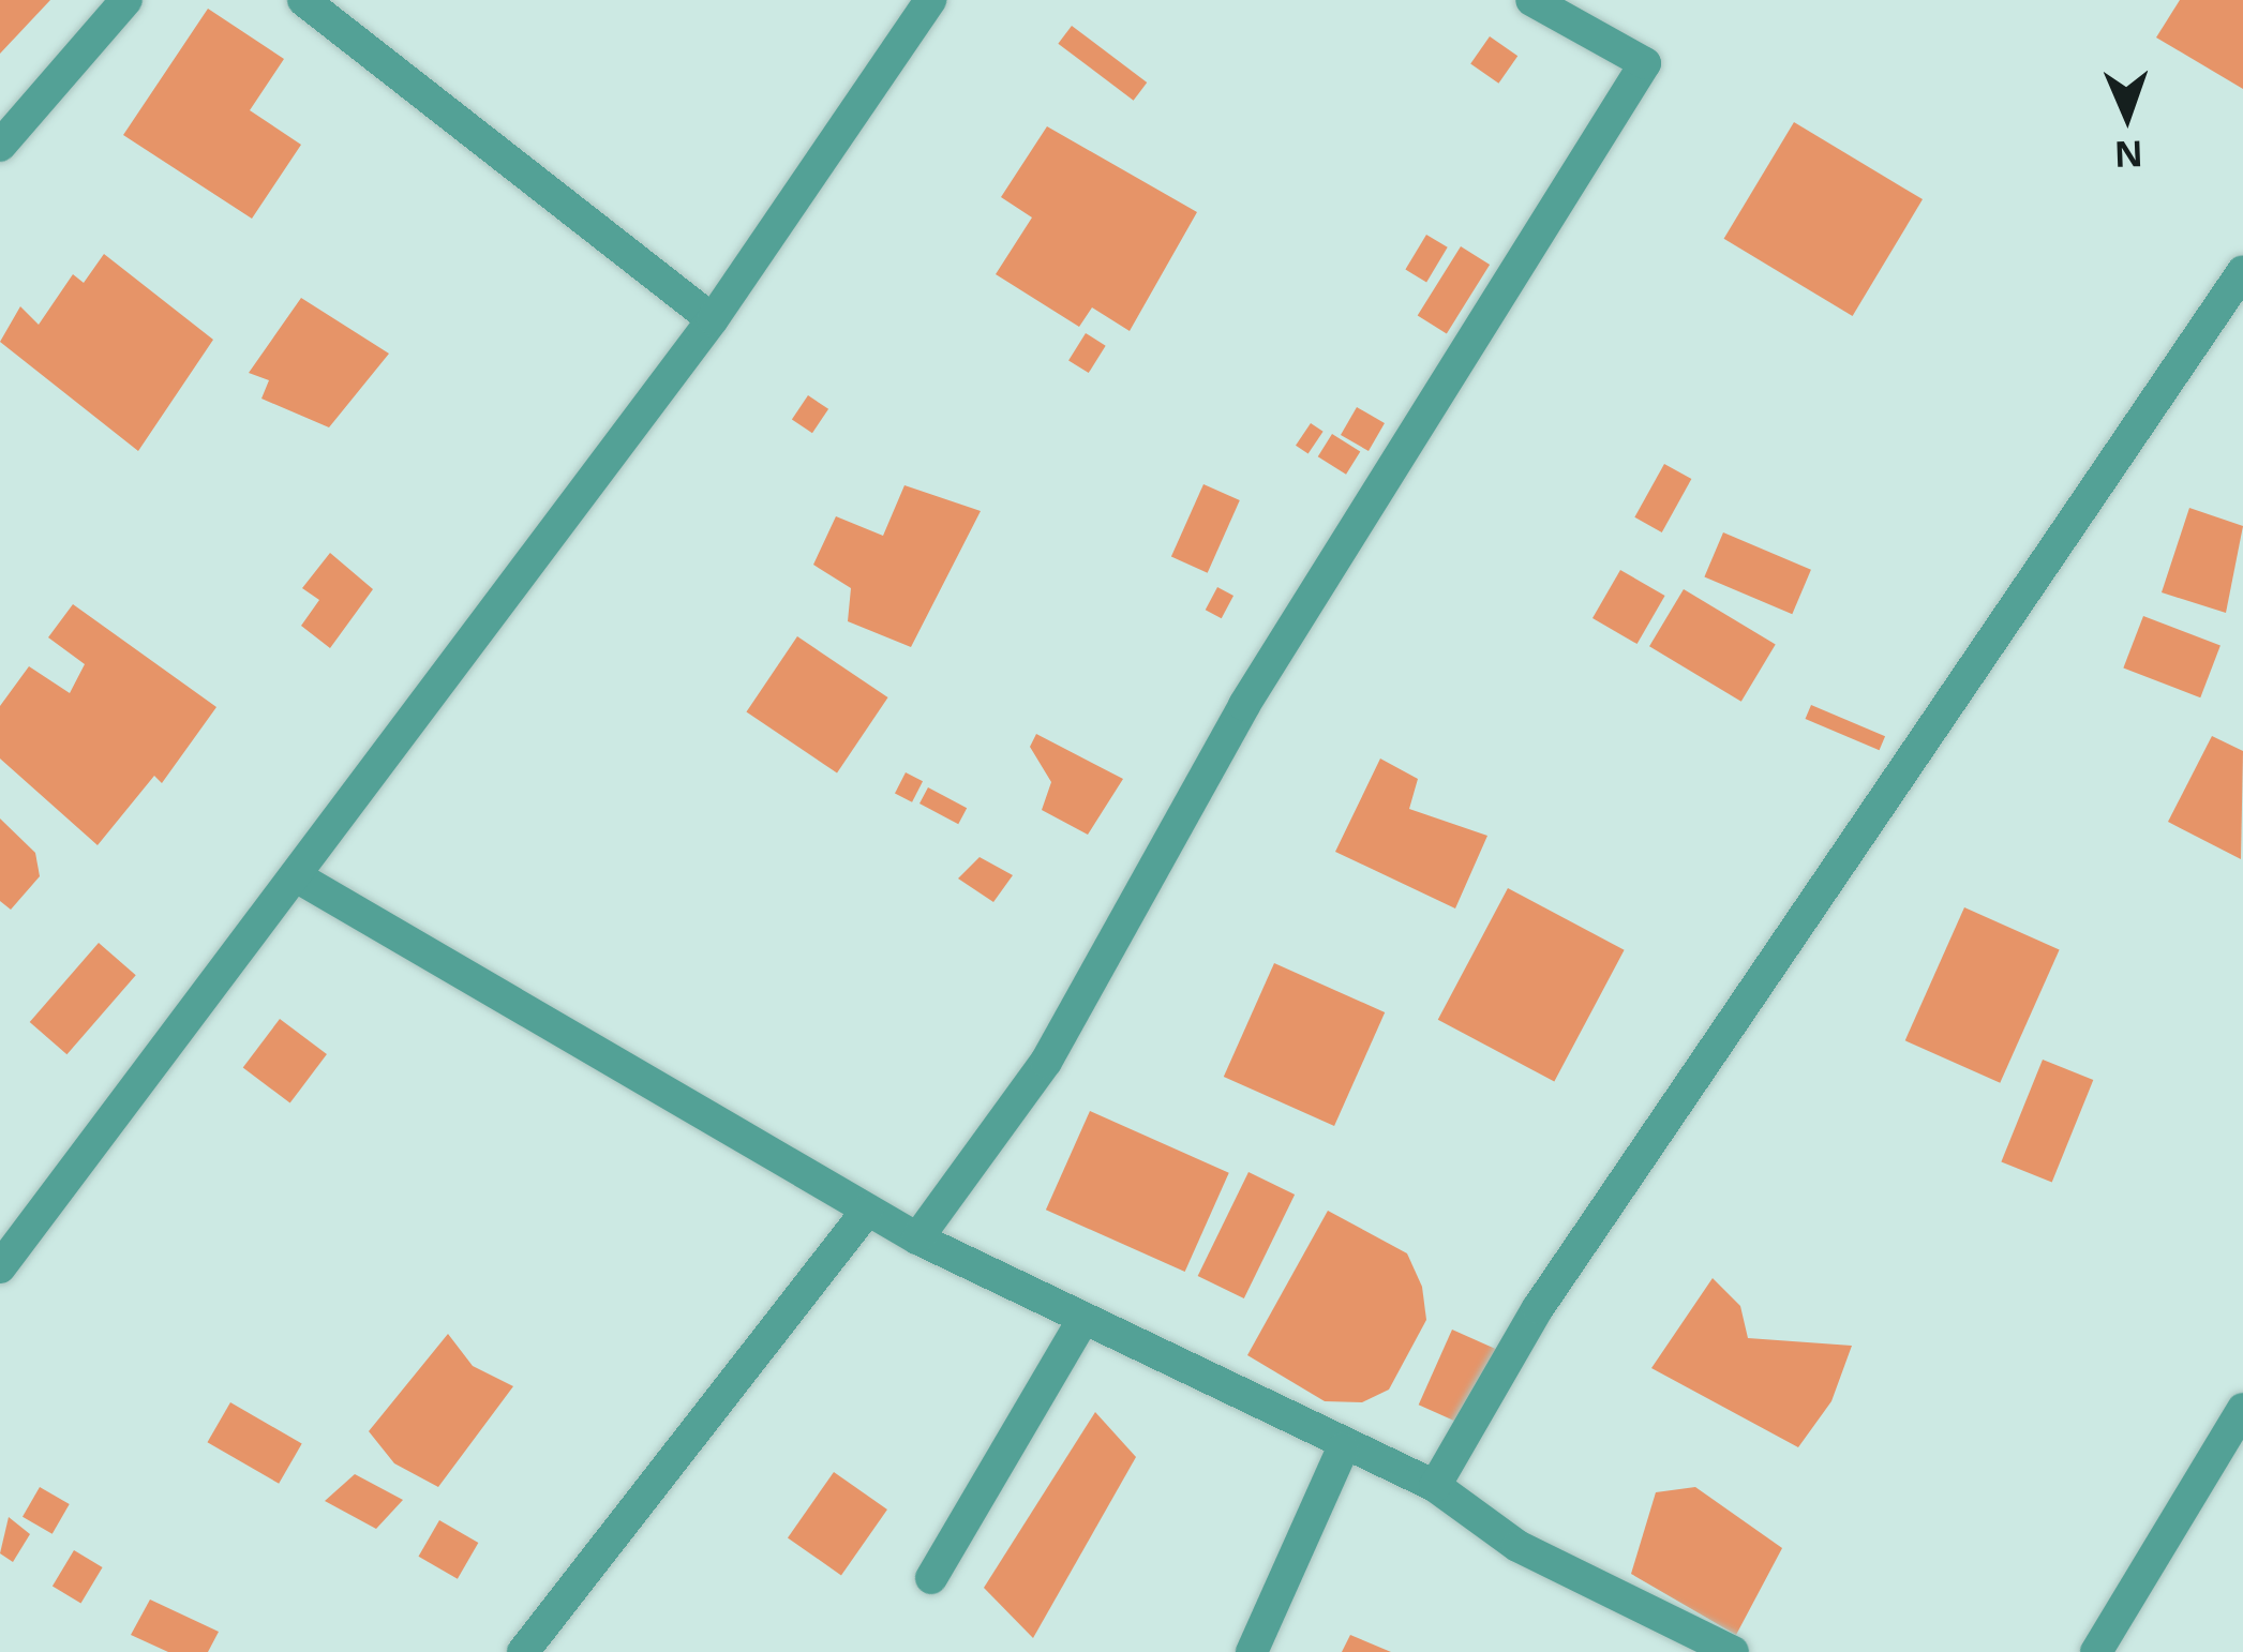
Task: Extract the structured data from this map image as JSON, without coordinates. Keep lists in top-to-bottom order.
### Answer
{
  "north": "bottom"
}
